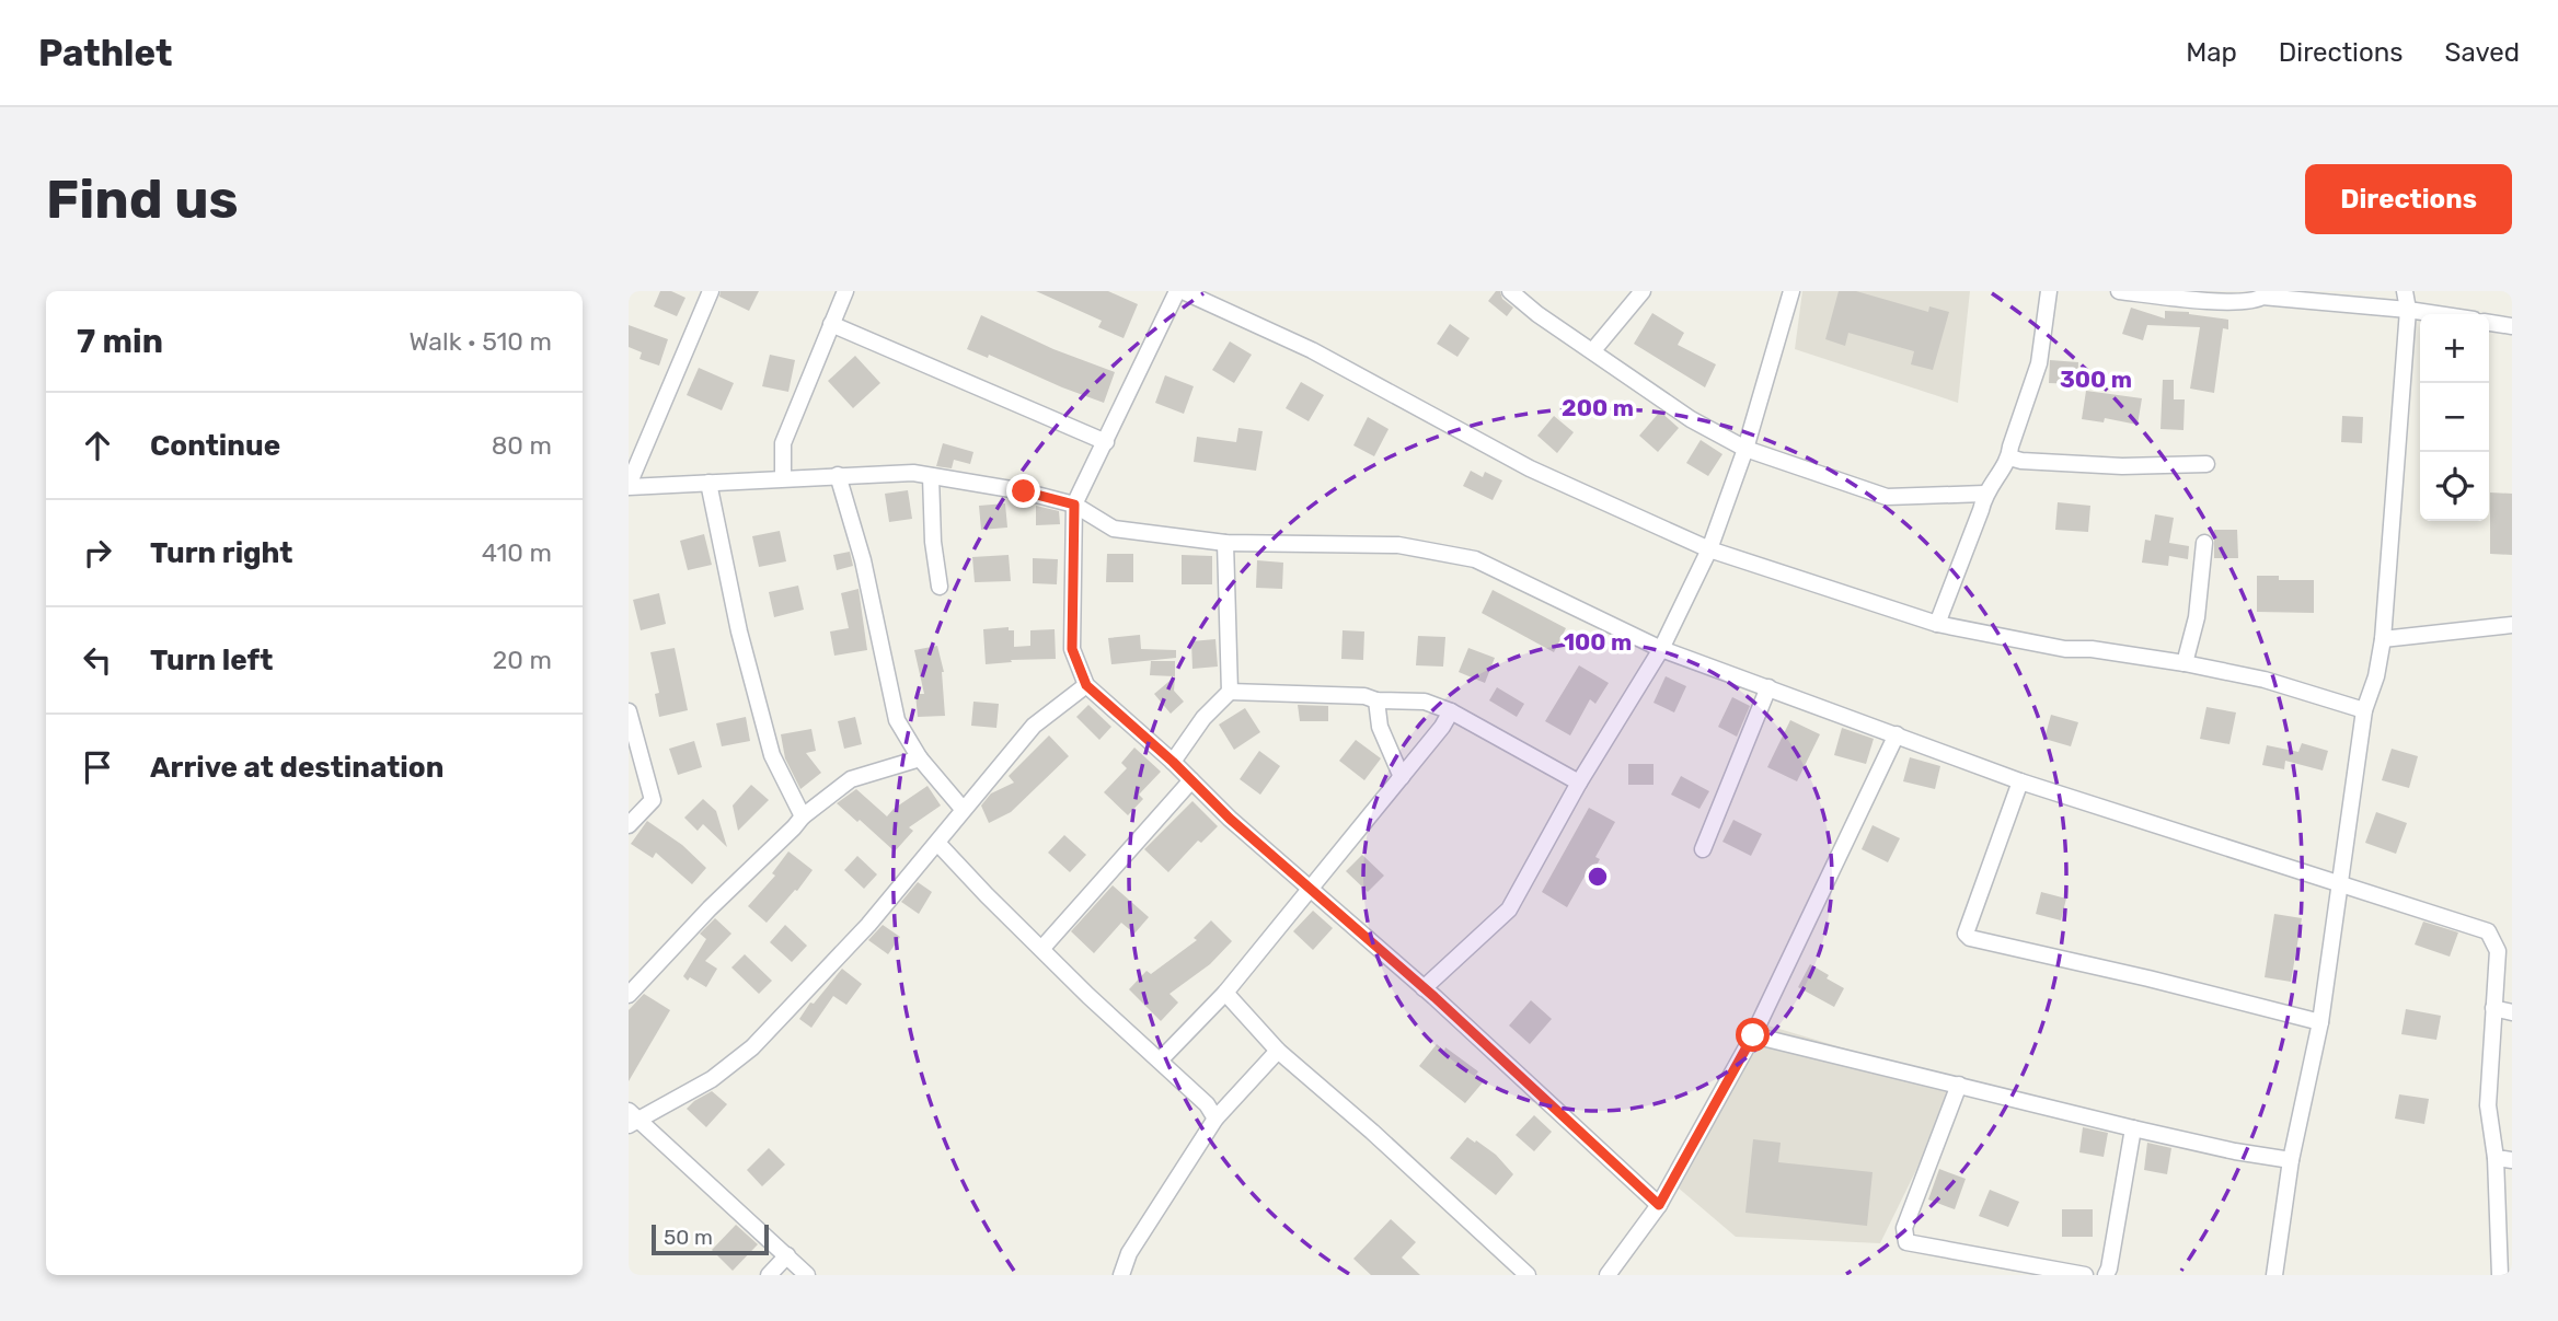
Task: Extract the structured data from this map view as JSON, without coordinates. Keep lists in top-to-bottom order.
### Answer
{
  "scale_bar": "50 m",
  "page": {
    "header": "Pathlet",
    "nav": ["Map", "Directions", "Saved"],
    "buttons": "Directions",
    "title": "Find us",
    "heading": ["7 min", "Walk · 510 m"],
    "map_buttons": ["+", "−"],
    "list": [
      ["Continue", "80 m"],
      ["Turn right", "410 m"],
      ["Turn left", "20 m"],
      "Arrive at destination"
    ],
    "scale": "50 m"
  },
  "rings": ["300 m", "200 m", "100 m"]
}
